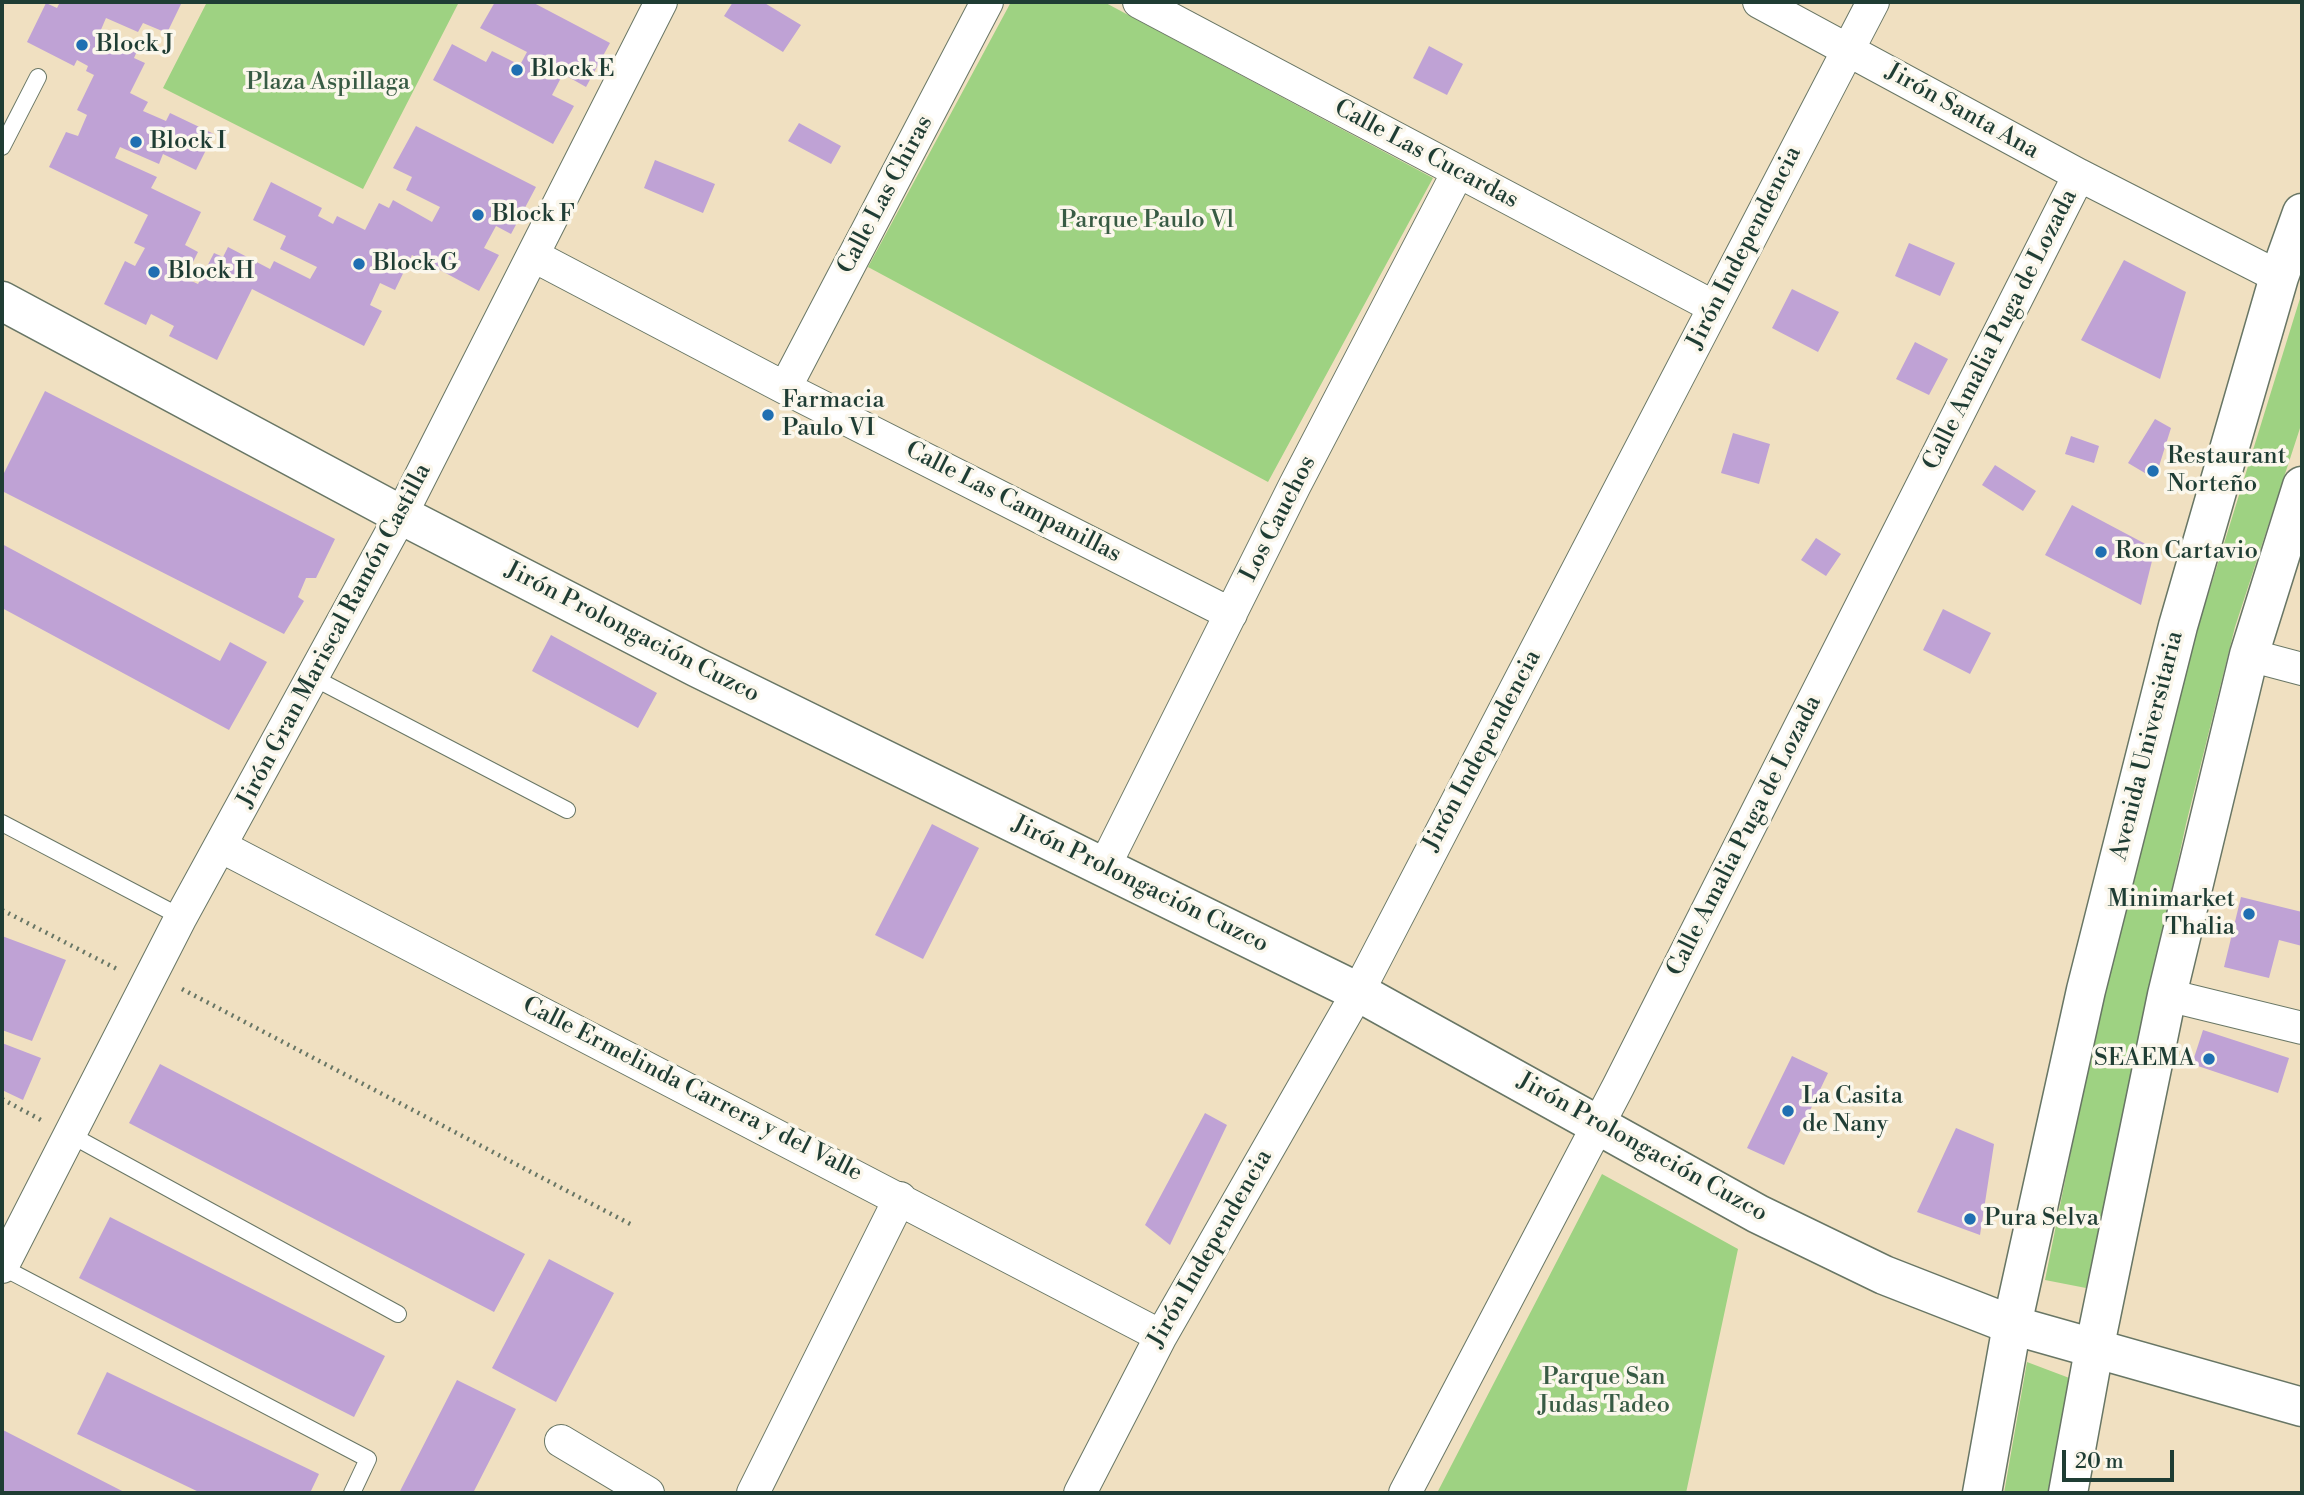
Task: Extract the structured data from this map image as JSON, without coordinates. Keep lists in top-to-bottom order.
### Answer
{
  "streets": {
    "street": [
      "Jirón Santa Ana",
      "Calle Las Cucardas",
      "Calle Las Chiras",
      "Jirón Independencia",
      "Calle Amalia Puga de Lozada",
      "Calle Las Campanillas",
      "Los Cauchos",
      "Jirón Prolongación Cuzco",
      "Jirón Gran Mariscal Ramón Castilla",
      "Avenida Universitaria",
      "Calle Ermelinda Carrera y del Valle"
    ]
  },
  "crossings": [
    ["Jirón Santa Ana", "Jirón Independencia"],
    ["Jirón Santa Ana", "Calle Amalia Puga de Lozada"],
    ["Jirón Santa Ana", "Avenida Universitaria"],
    ["Calle Las Cucardas", "Jirón Independencia"],
    ["Calle Las Cucardas", "Los Cauchos"],
    ["Calle Las Chiras", "Calle Las Campanillas"],
    ["Jirón Independencia", "Jirón Prolongación Cuzco"],
    ["Jirón Independencia", "Calle Ermelinda Carrera y del Valle"],
    ["Calle Amalia Puga de Lozada", "Jirón Prolongación Cuzco"],
    ["Calle Las Campanillas", "Los Cauchos"],
    ["Calle Las Campanillas", "Jirón Gran Mariscal Ramón Castilla"],
    ["Los Cauchos", "Jirón Prolongación Cuzco"],
    ["Jirón Prolongación Cuzco", "Jirón Gran Mariscal Ramón Castilla"],
    ["Jirón Prolongación Cuzco", "Avenida Universitaria"],
    ["Jirón Gran Mariscal Ramón Castilla", "Calle Ermelinda Carrera y del Valle"]
  ],
  "parks": ["Plaza Aspillaga", "Parque Paulo Vl", "Parque San Judas Tadeo"],
  "places": [
    "Block J",
    "Block E",
    "Block I",
    "Block F",
    "Block G",
    "Block H",
    "Farmacia Paulo VI",
    "Restaurant Norteño",
    "Ron Cartavio",
    "Minimarket Thalia",
    "SEAEMA",
    "La Casita de Nany",
    "Pura Selva"
  ],
  "scale_bar": "20 m"
}
